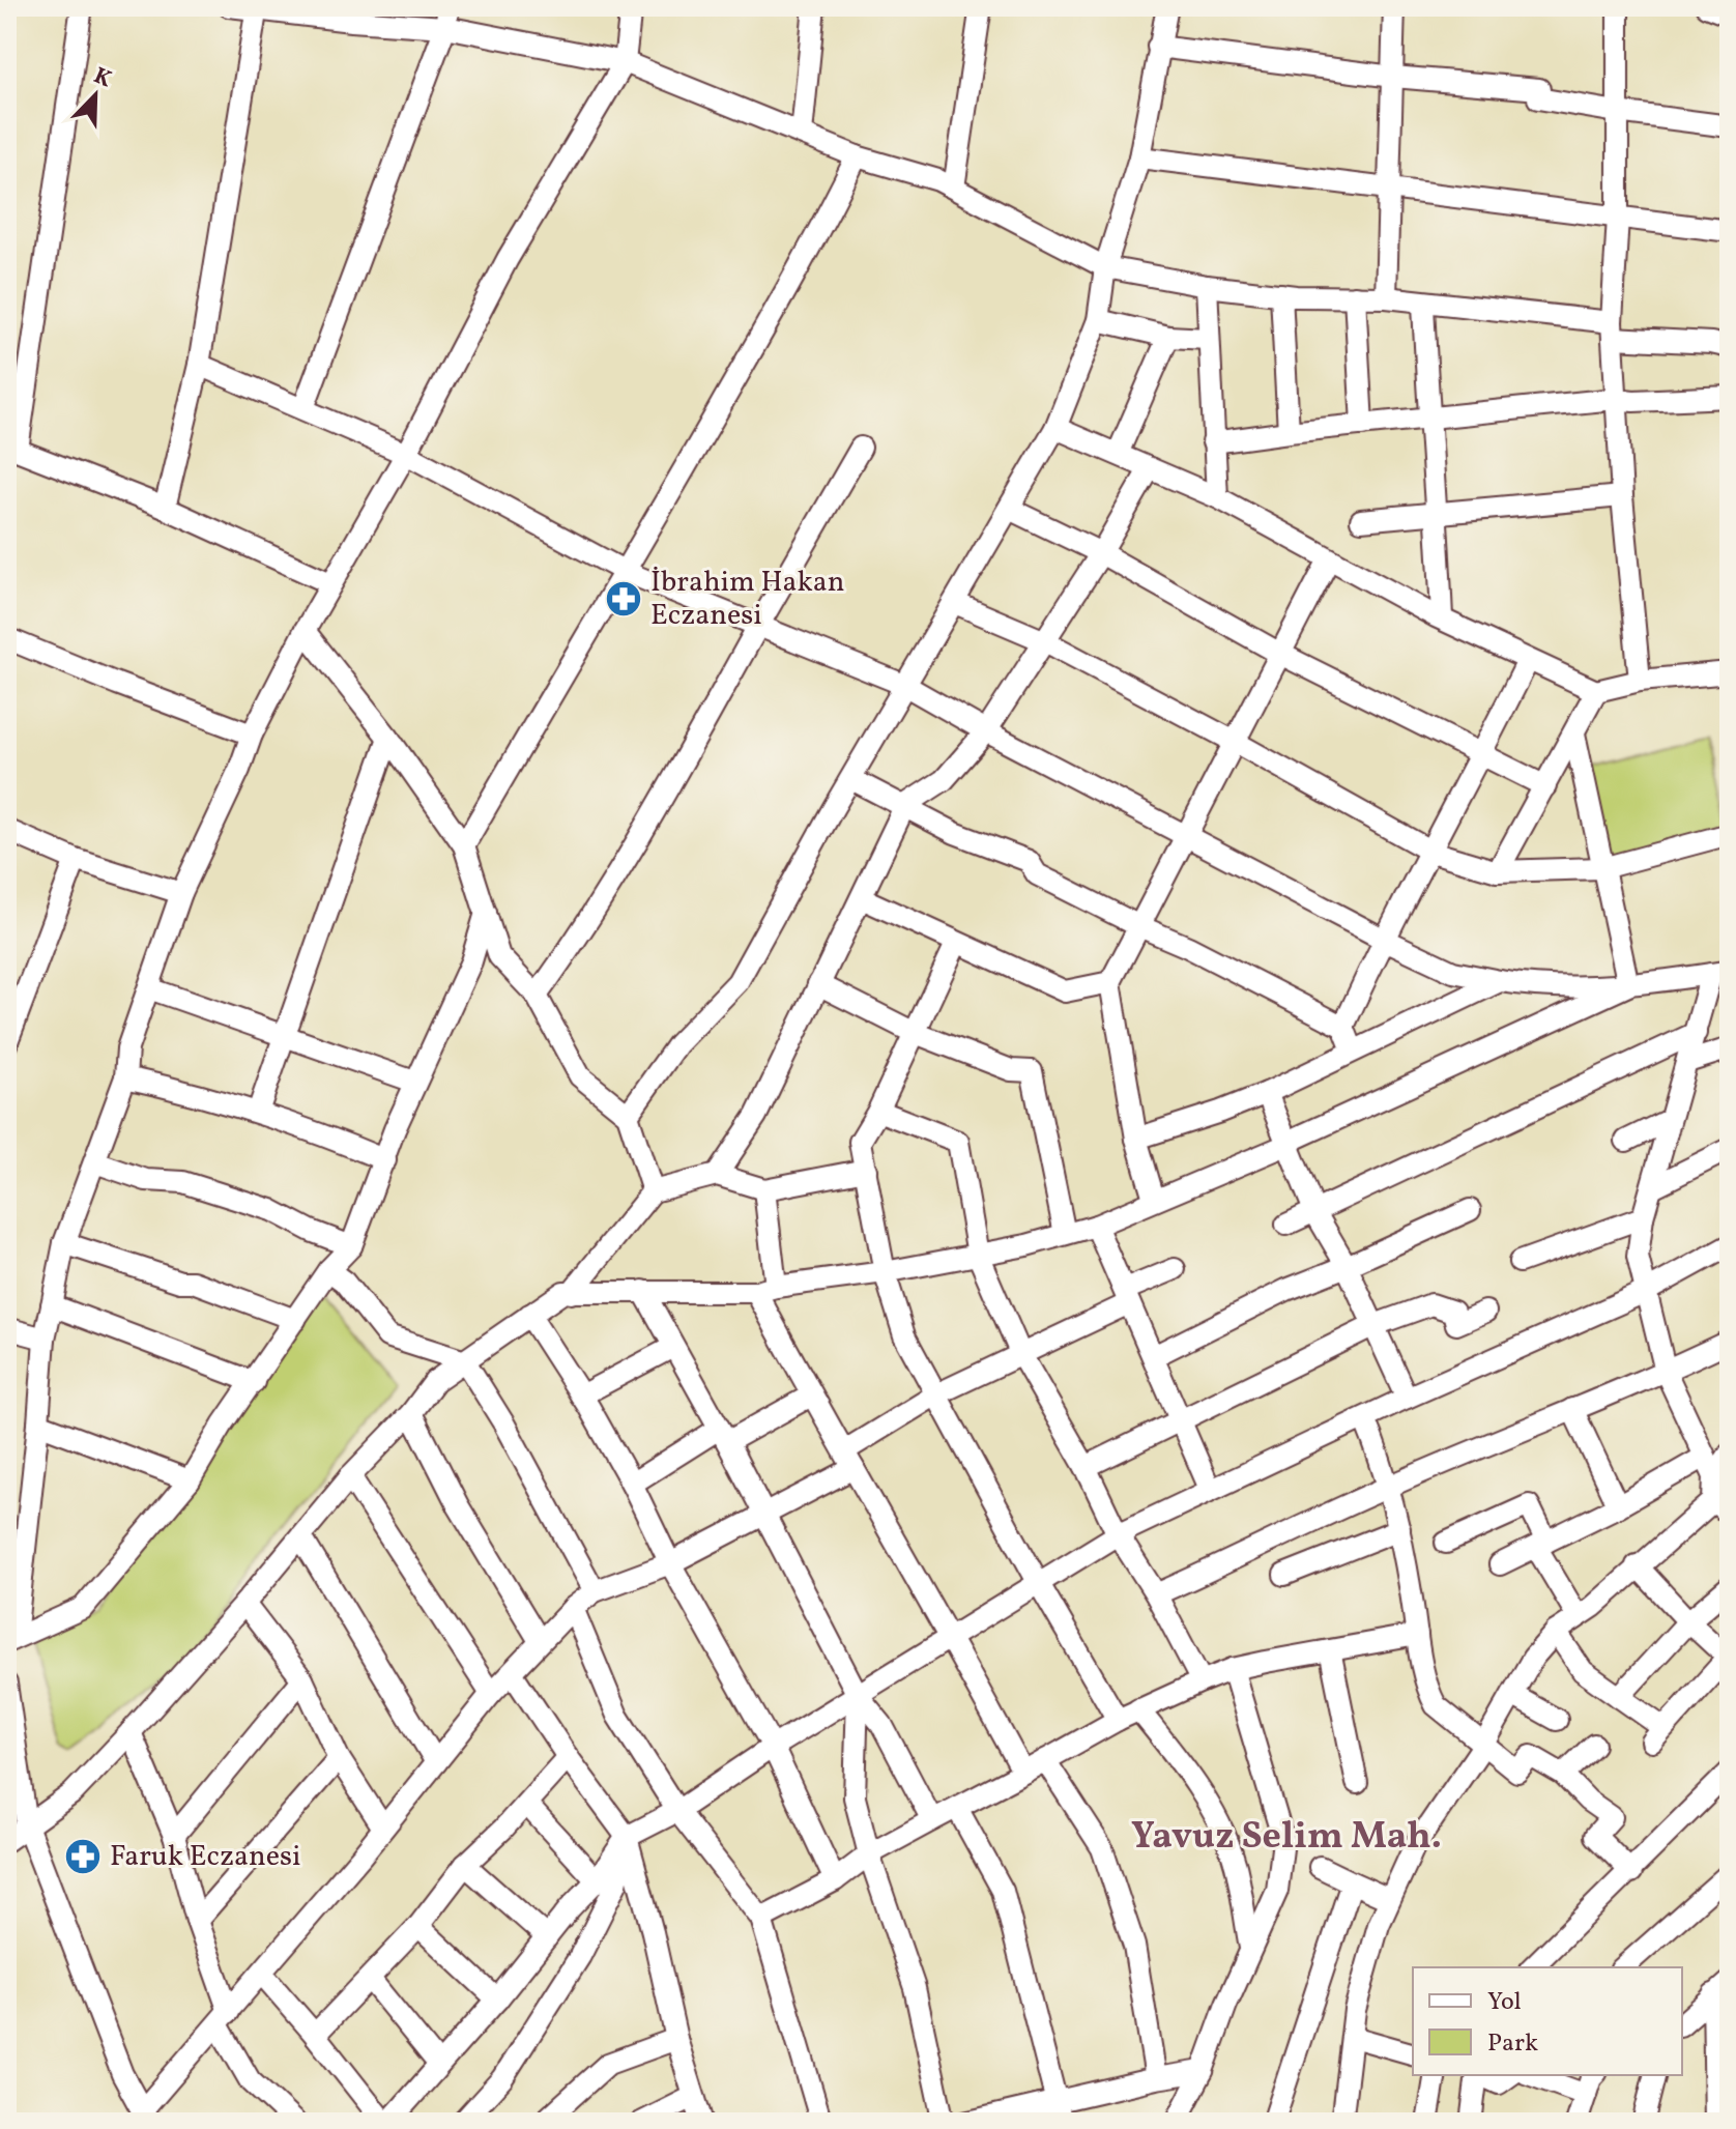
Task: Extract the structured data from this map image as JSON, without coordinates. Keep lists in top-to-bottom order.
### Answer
{
  "districts": ["Yavuz Selim Mah."],
  "places": {
    "pharmacy": ["İbrahim Hakan Eczanesi", "Faruk Eczanesi"]
  },
  "legend": ["Yol", "Park"],
  "north": "top right"
}
